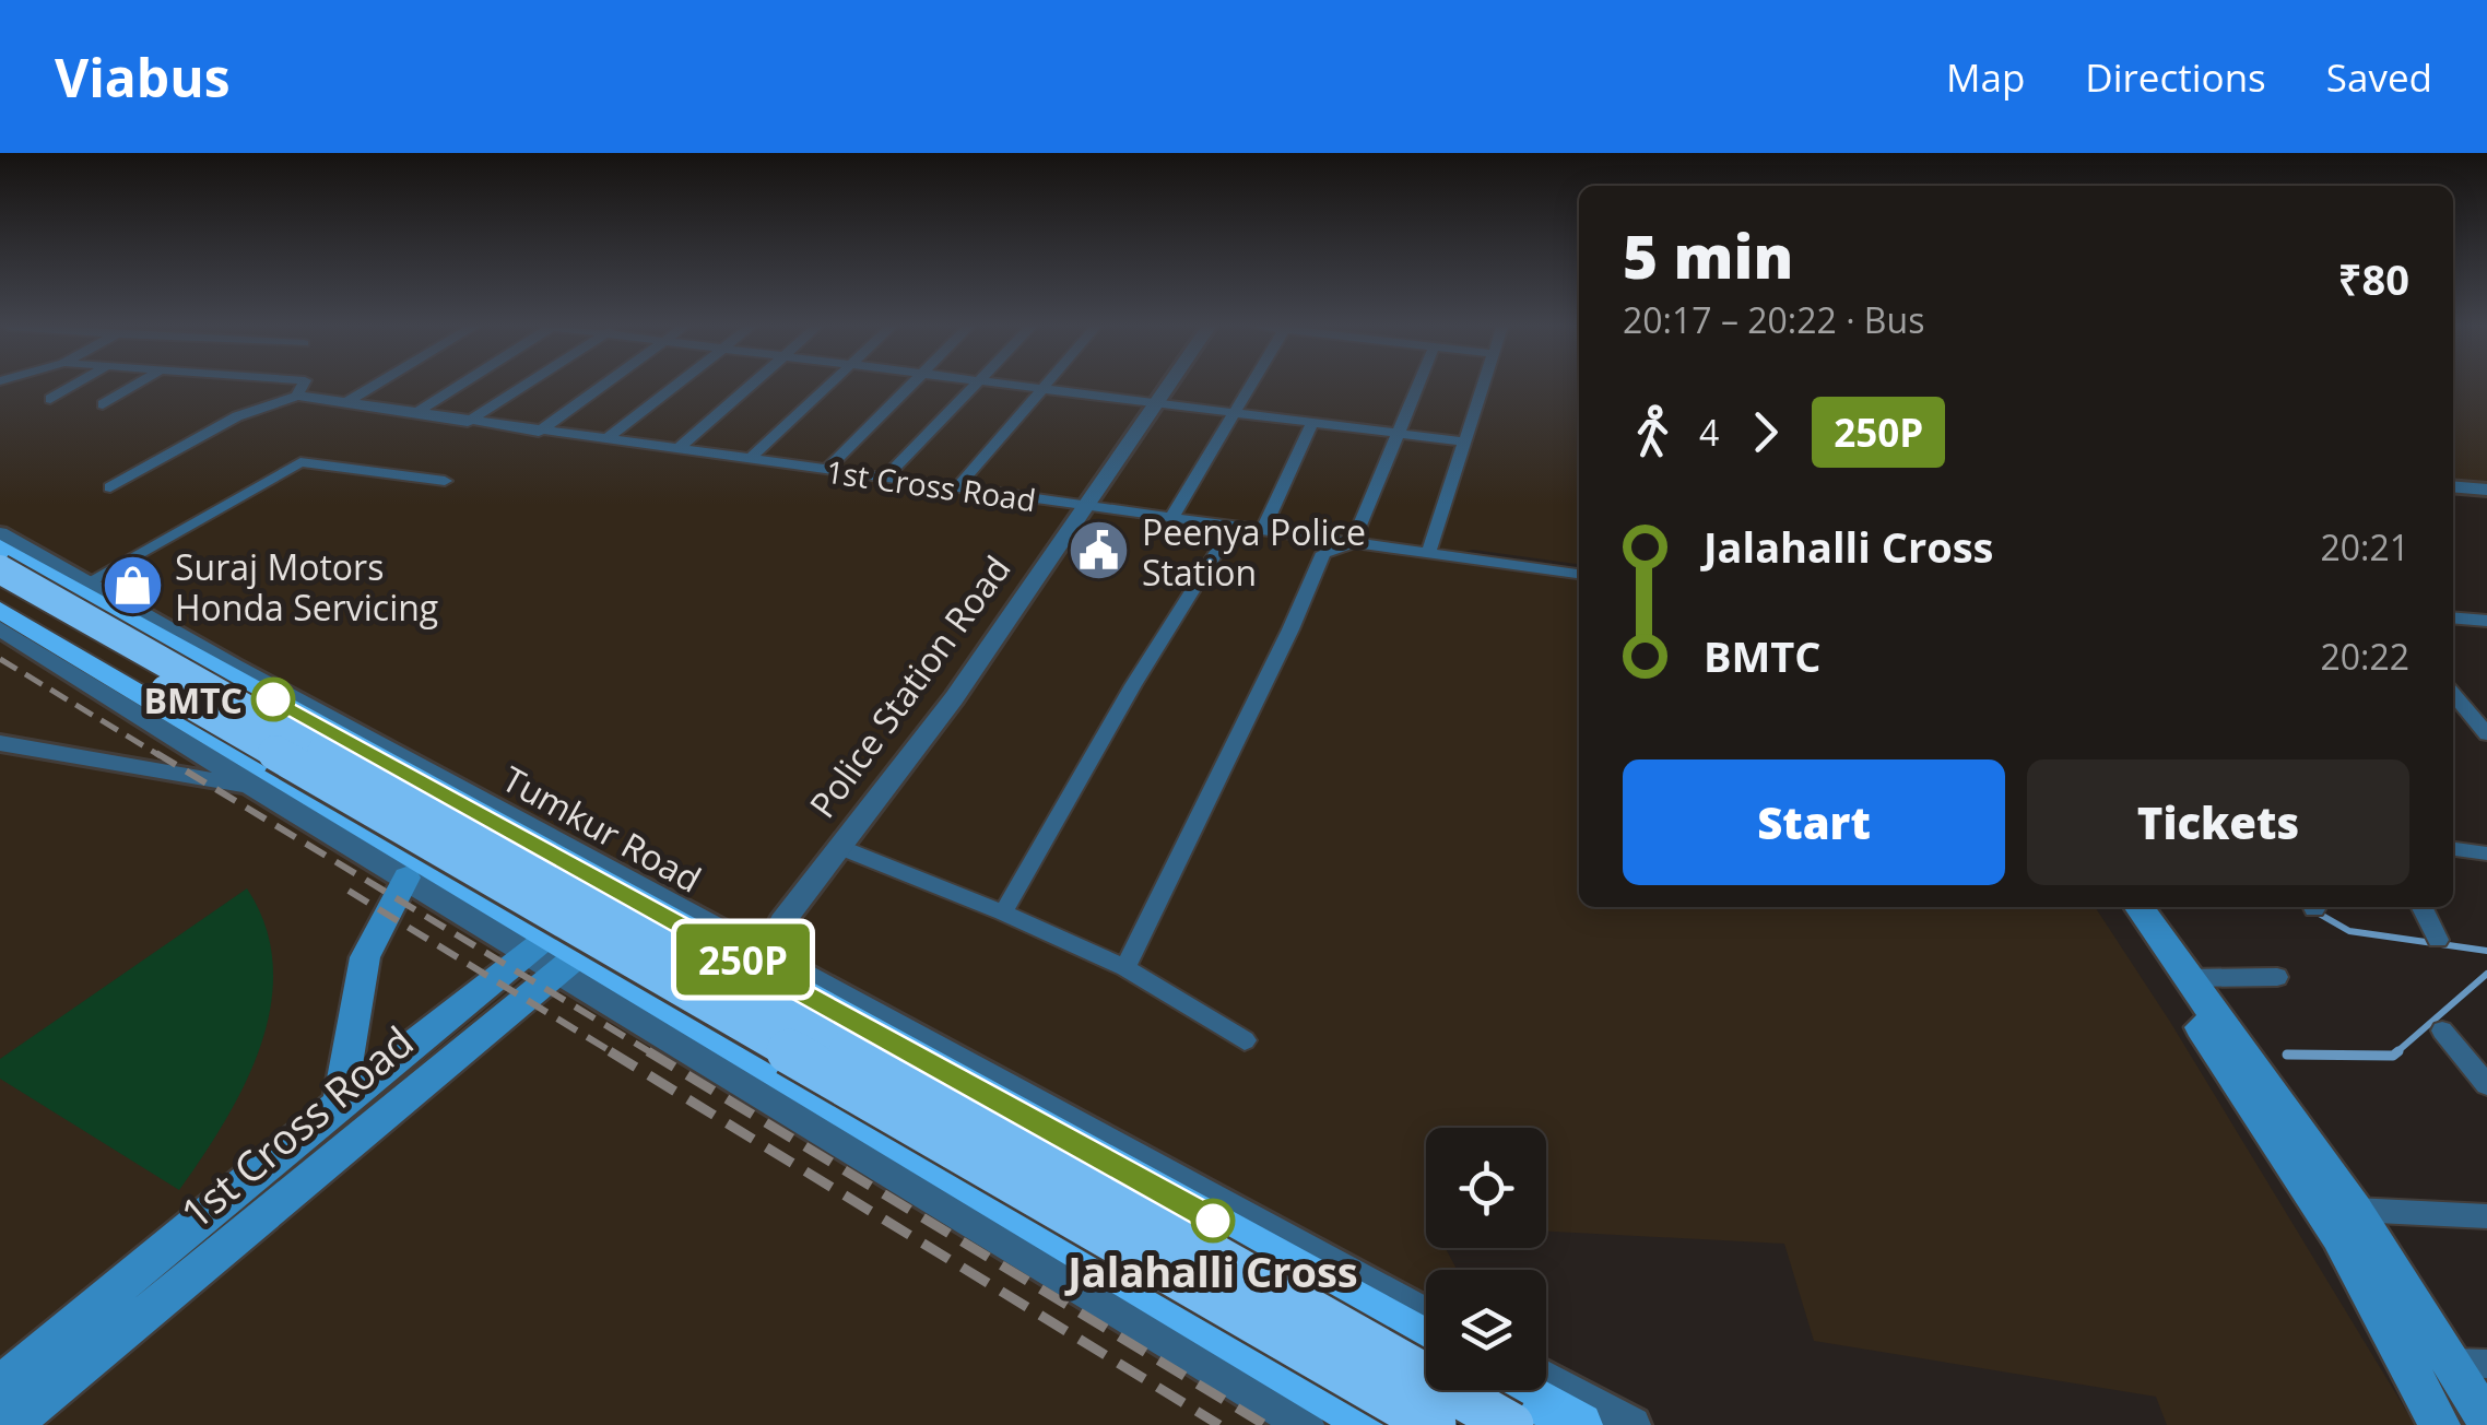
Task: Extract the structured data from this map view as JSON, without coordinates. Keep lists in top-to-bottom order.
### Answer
{
  "streets": {
    "highway": ["Tumkur Road"],
    "main road": ["1st Cross Road"],
    "street": ["Police Station Road"]
  },
  "crossings": [
    ["1st Cross Road", "Police Station Road"],
    ["1st Cross Road", "Tumkur Road"],
    ["Police Station Road", "Tumkur Road"]
  ],
  "places": {
    "public building": ["Peenya Police Station"],
    "shop": ["Suraj Motors Honda Servicing"],
    "other": ["BMTC", "Jalahalli Cross"]
  },
  "lines": ["bus line 250P"],
  "page": {
    "header": "Viabus",
    "nav": ["Map", "Directions", "Saved"],
    "on_map": "250P",
    "heading": ["5 min", "20:17 – 20:22 · Bus", "₹80"],
    "legs": ["4", "250P"],
    "list": [
      {
        "name": "Jalahalli Cross",
        "value": "20:21"
      },
      {
        "name": "BMTC",
        "value": "20:22"
      }
    ],
    "buttons": ["Start", "Tickets"]
  }
}
